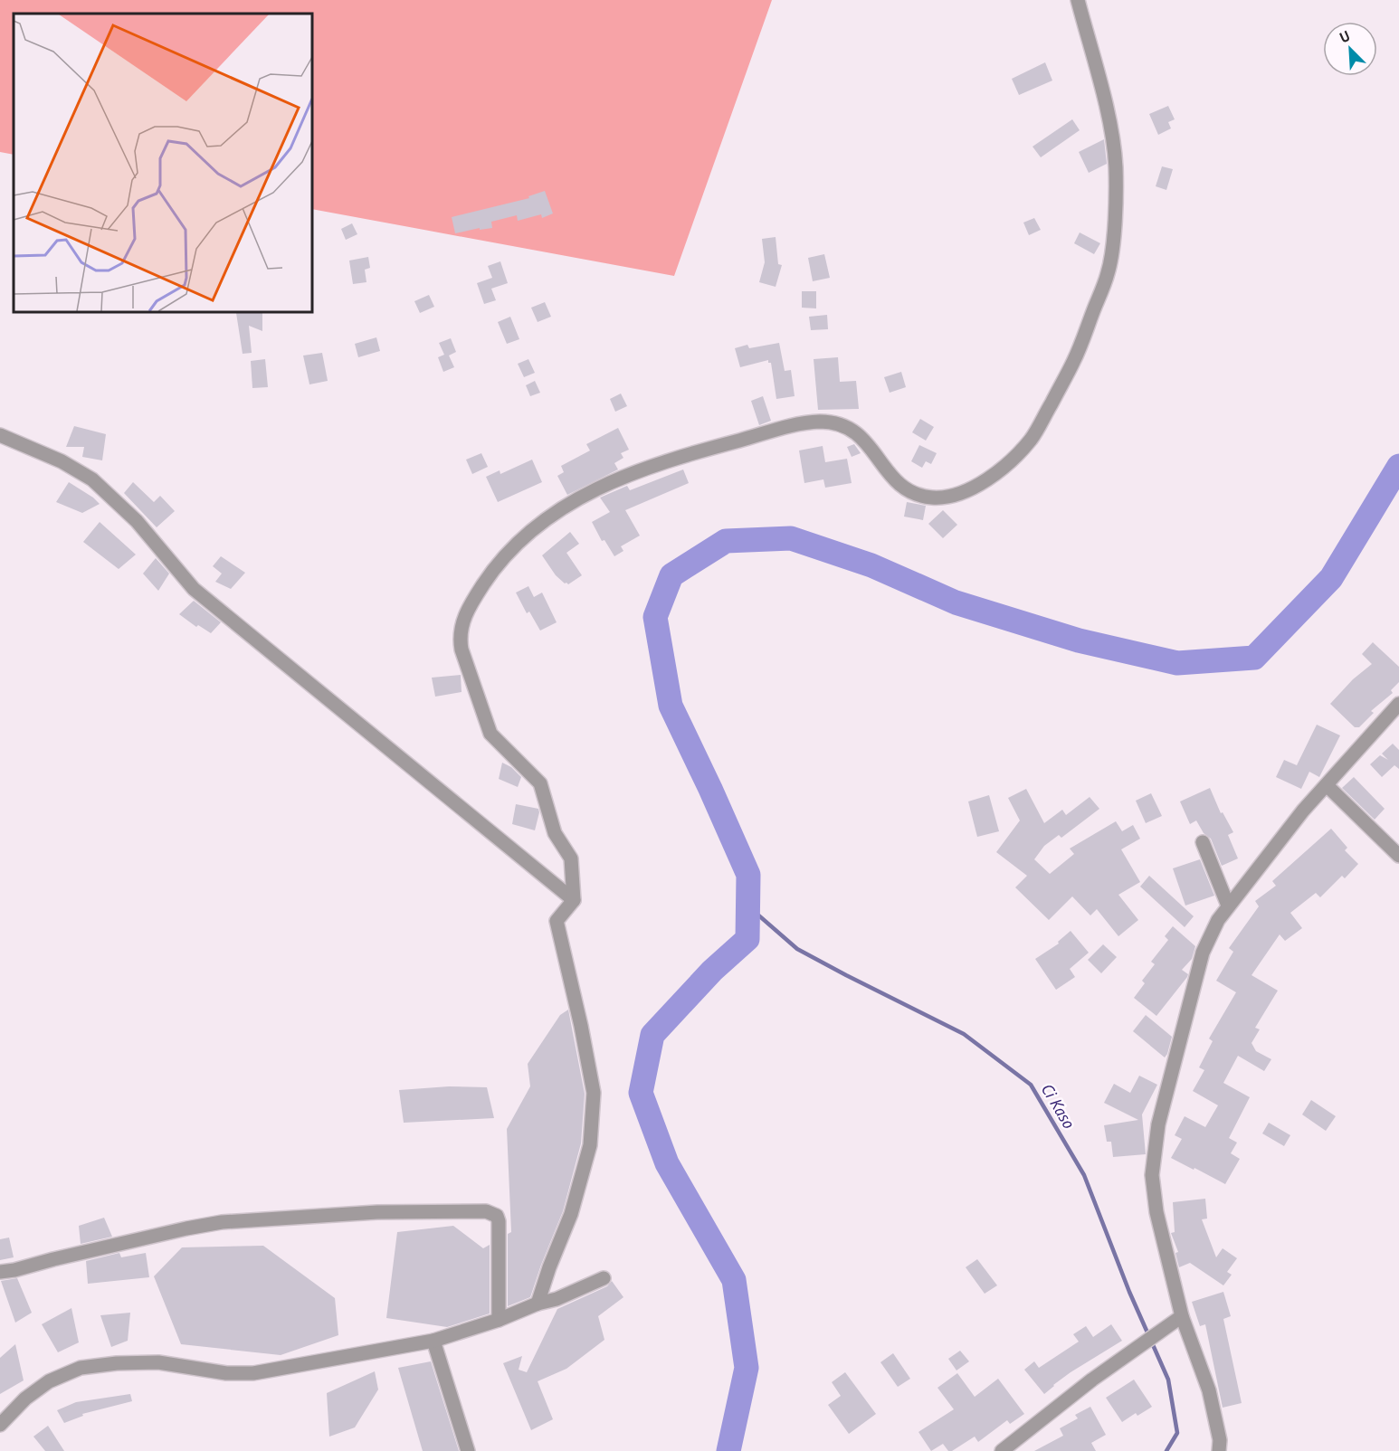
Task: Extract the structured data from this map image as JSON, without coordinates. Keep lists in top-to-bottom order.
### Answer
{
  "water": ["Ci Kaso"],
  "north": "top left"
}
